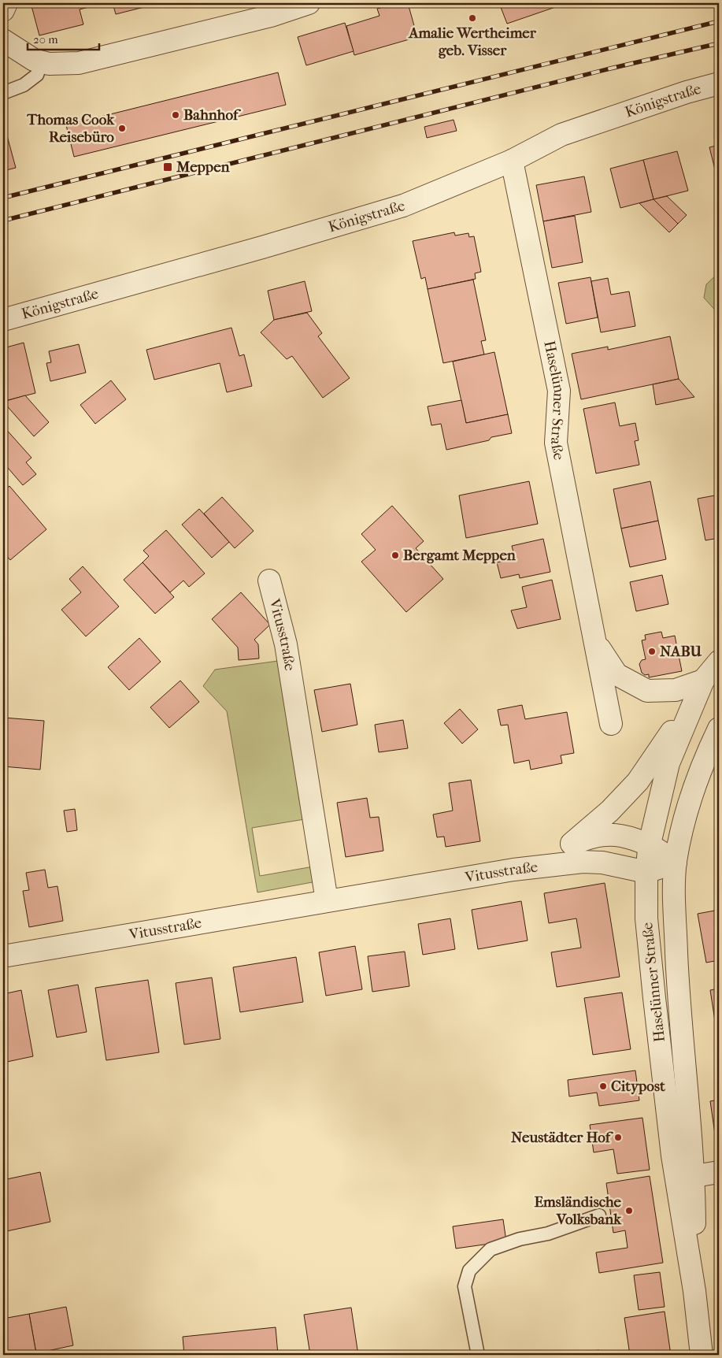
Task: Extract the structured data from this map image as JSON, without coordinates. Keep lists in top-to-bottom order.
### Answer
{
  "streets": {
    "street": ["Königstraße", "Haselünner Straße", "Vitusstraße"]
  },
  "crossings": [
    ["Königstraße", "Haselünner Straße"],
    ["Haselünner Straße", "Vitusstraße"]
  ],
  "places": {
    "other": [
      "Amalie Wertheimer geb. Visser",
      "Bahnhof",
      "Thomas Cook Reisebüro",
      "Bergamt Meppen",
      "NABU",
      "Citypost",
      "Neustädter Hof",
      "Emsländische Volksbank"
    ],
    "transit": ["Meppen"]
  },
  "scale_bar": "20 m"
}
